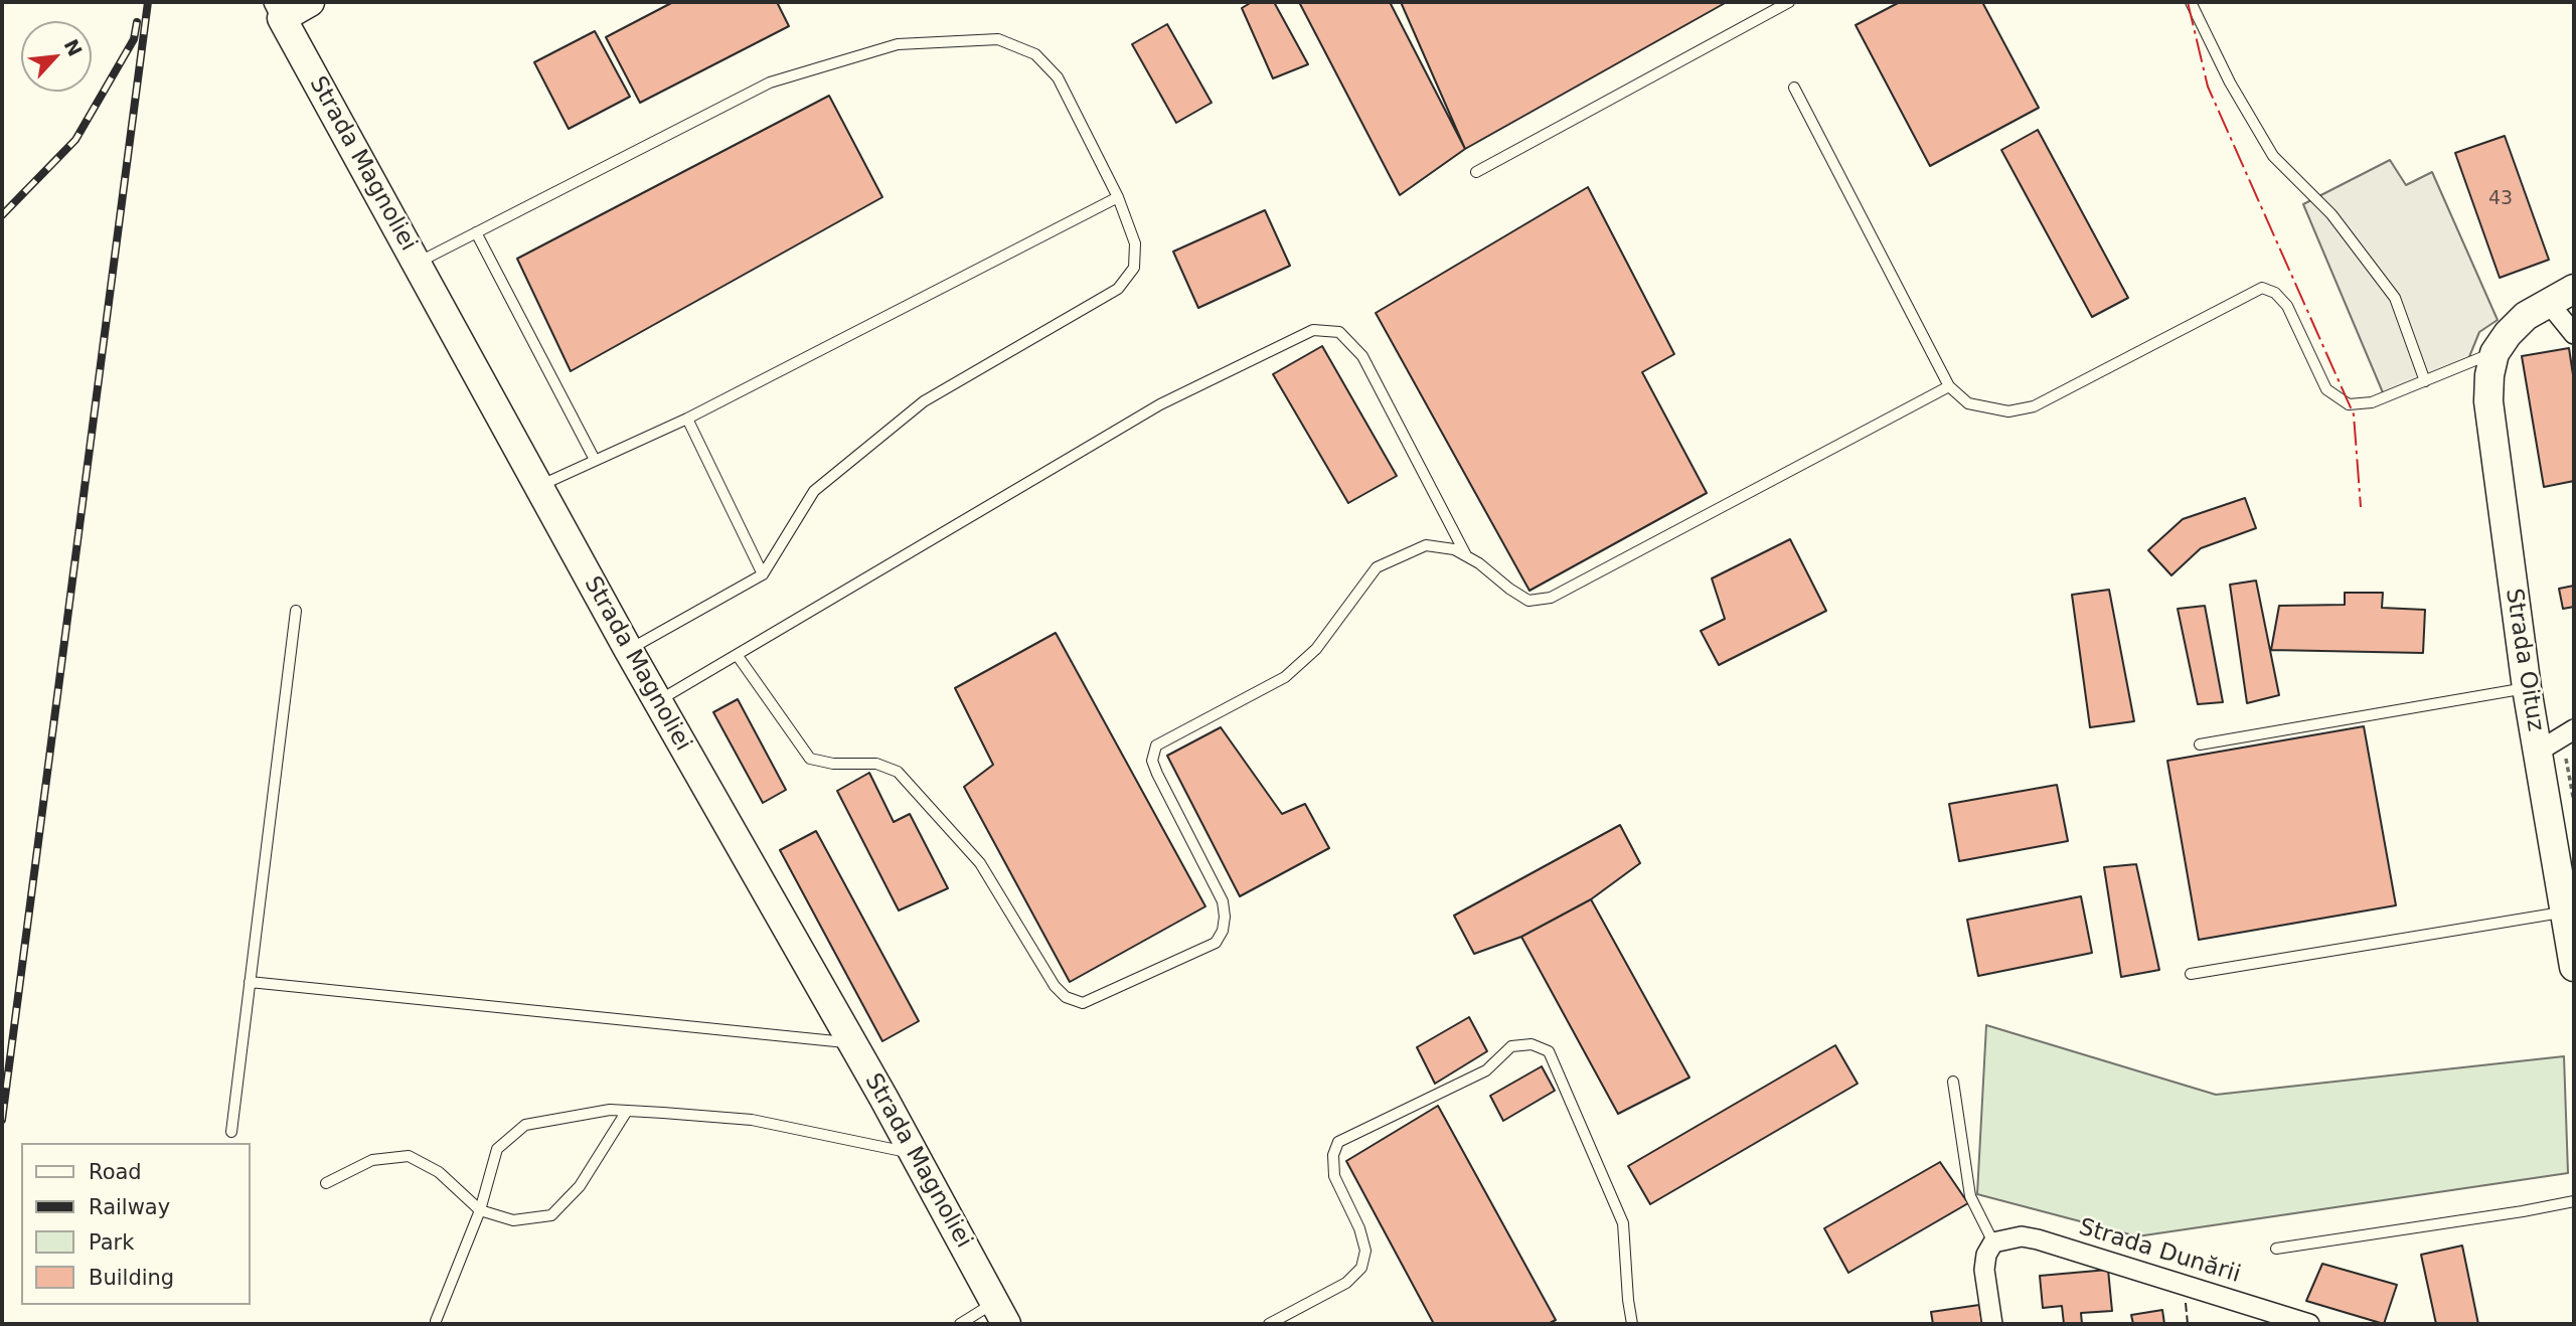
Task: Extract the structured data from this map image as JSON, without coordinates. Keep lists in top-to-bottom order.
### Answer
{
  "streets": {
    "main road": ["Strada Magnoliei", "Strada Oituz"],
    "street": ["Strada Dunării"]
  },
  "house_numbers": ["43"],
  "legend": [
    "Road",
    "Railway",
    "Park",
    "Building"
  ],
  "north": "top right"
}
